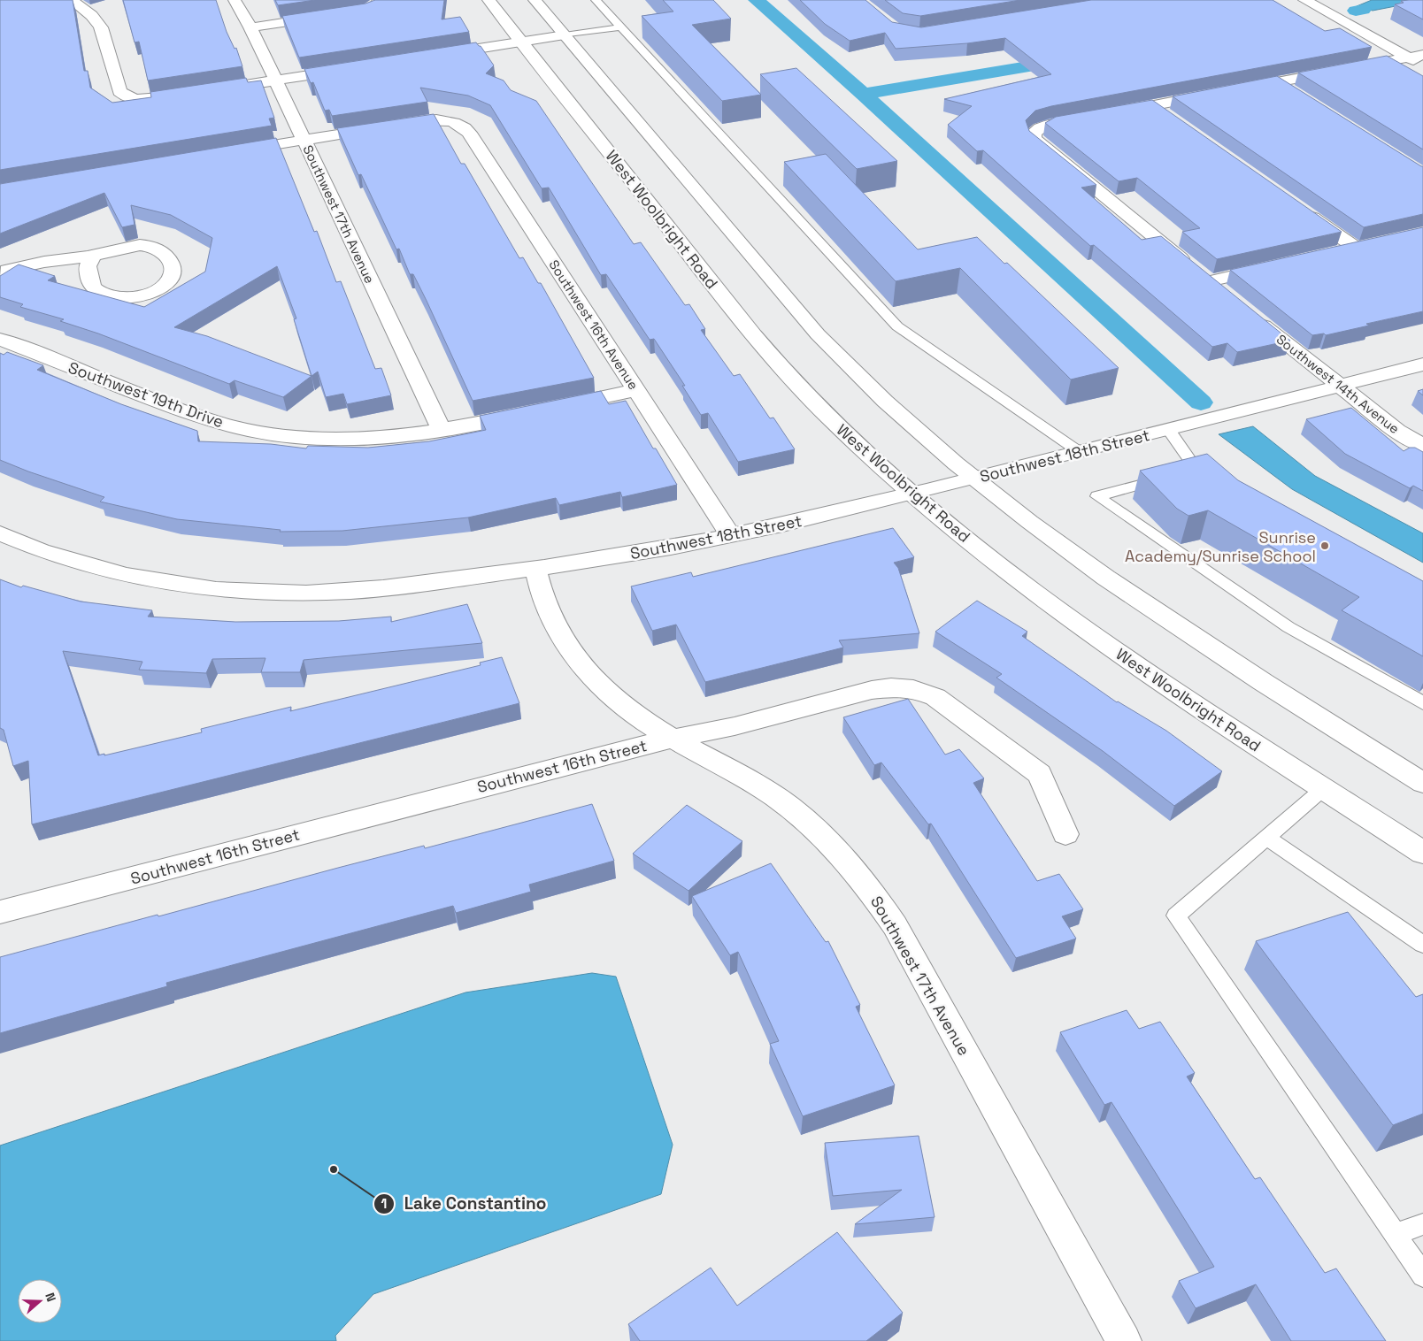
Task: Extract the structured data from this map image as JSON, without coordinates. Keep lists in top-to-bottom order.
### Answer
{
  "streets": {
    "street": [
      "Southwest 17th Avenue",
      "West Woolbright Road",
      "Southwest 16th Avenue",
      "Southwest 14th Avenue",
      "Southwest 19th Drive",
      "Southwest 18th Street",
      "Southwest 16th Street"
    ]
  },
  "crossings": [
    ["Southwest 17th Avenue", "Southwest 16th Avenue"],
    ["Southwest 17th Avenue", "Southwest 19th Drive"],
    ["Southwest 17th Avenue", "Southwest 18th Street"],
    ["Southwest 17th Avenue", "Southwest 16th Street"],
    ["West Woolbright Road", "Southwest 18th Street"],
    ["Southwest 16th Avenue", "Southwest 18th Street"],
    ["Southwest 14th Avenue", "Southwest 18th Street"]
  ],
  "places": ["Sunrise Academy/Sunrise School", "Lake Constantino"],
  "north": "right"
}
